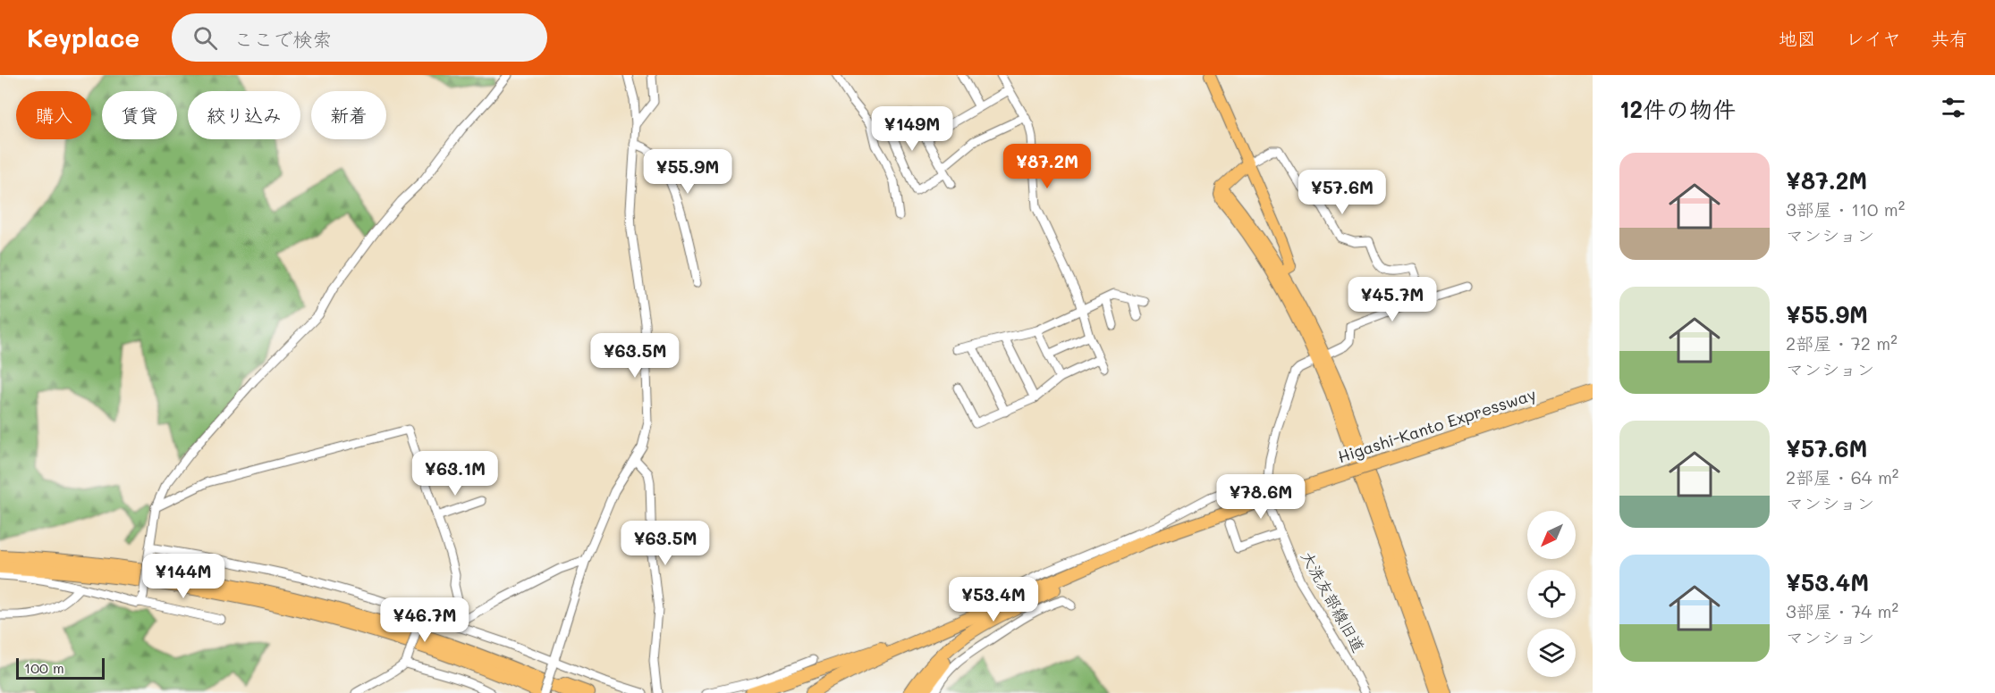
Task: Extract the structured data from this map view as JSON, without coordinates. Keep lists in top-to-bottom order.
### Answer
{
  "streets": {
    "highway": ["Higashi-Kanto Expressway"],
    "street": ["大洗友部線旧道"]
  },
  "scale_bar": "100 m",
  "north": "bottom left",
  "page": {
    "header": "Keyplace",
    "search": "ここで検索",
    "nav": ["地図", "レイヤ", "共有"],
    "heading": "12件の物件",
    "chip": [
      "購入",
      "賃貸",
      "絞り込み",
      "新着"
    ],
    "price": [
      "¥149M",
      "¥87.2M",
      "¥55.9M",
      "¥57.6M",
      "¥45.7M",
      "¥63.5M",
      "¥63.1M",
      "¥78.6M",
      "¥63.5M",
      "¥144M",
      "¥53.4M",
      "¥46.7M"
    ],
    "list": [
      {
        "name": "¥87.2M",
        "note": "3部屋 · 110 m² · マンション"
      },
      {
        "name": "¥55.9M",
        "note": "2部屋 · 72 m² · マンション"
      },
      {
        "name": "¥57.6M",
        "note": "2部屋 · 64 m² · マンション"
      },
      {
        "name": "¥53.4M",
        "note": "3部屋 · 74 m² · マンション"
      }
    ],
    "scale": "100 m"
  }
}
